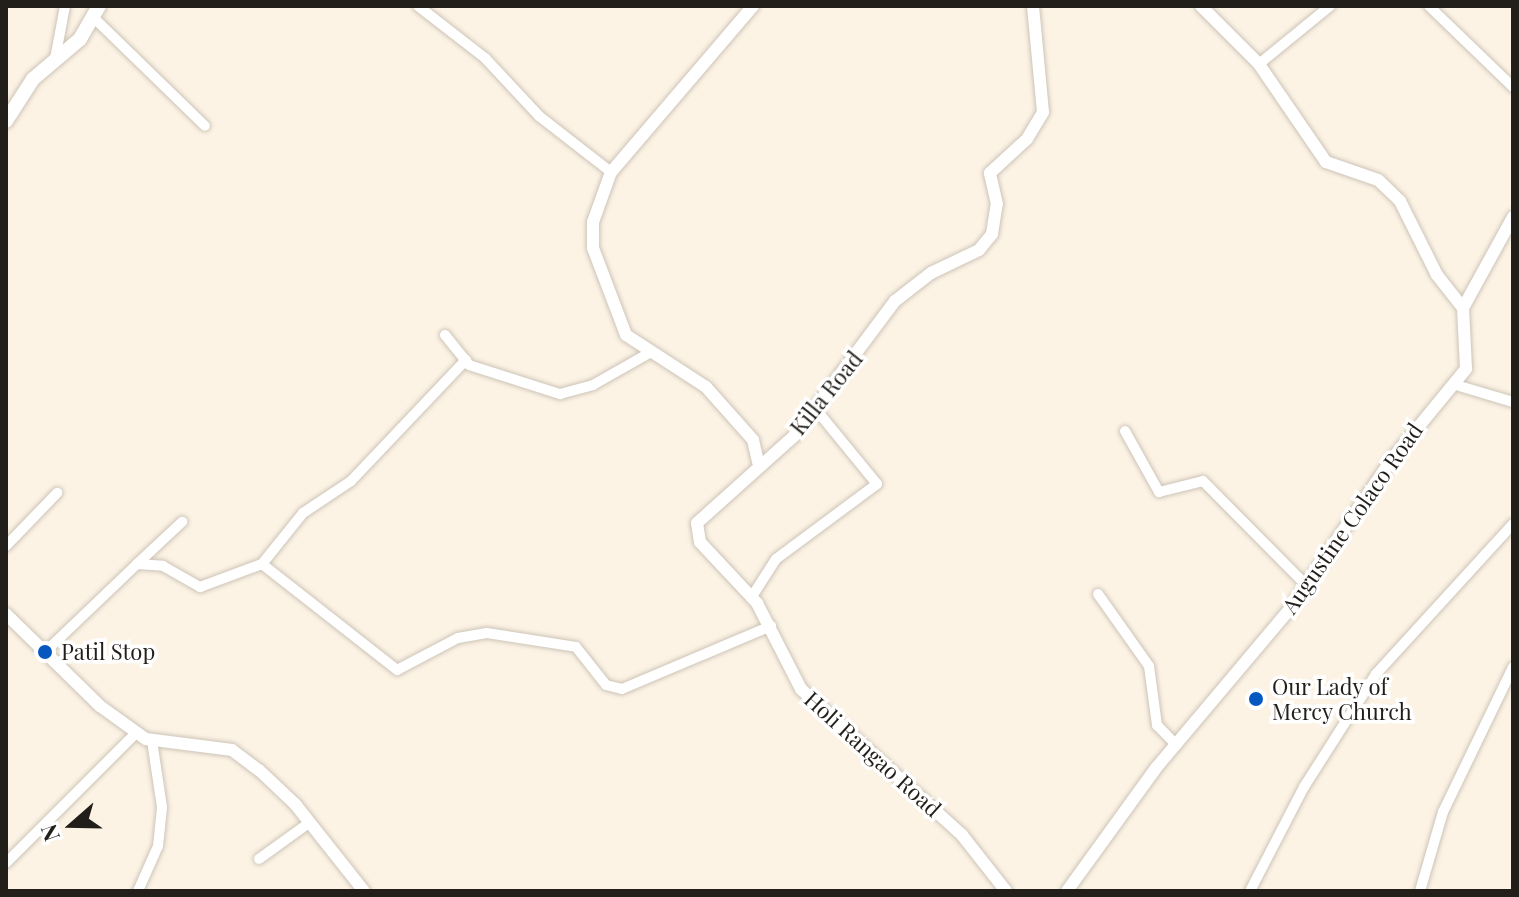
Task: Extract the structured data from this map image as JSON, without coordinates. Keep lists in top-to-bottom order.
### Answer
{
  "streets": {
    "street": ["Killa Road", "Augustine Colaco Road", "Holi Rangao Road"]
  },
  "crossings": [
    ["Killa Road", "Holi Rangao Road"]
  ],
  "places": ["Patil Stop", "Our Lady of Mercy Church"],
  "north": "left"
}
